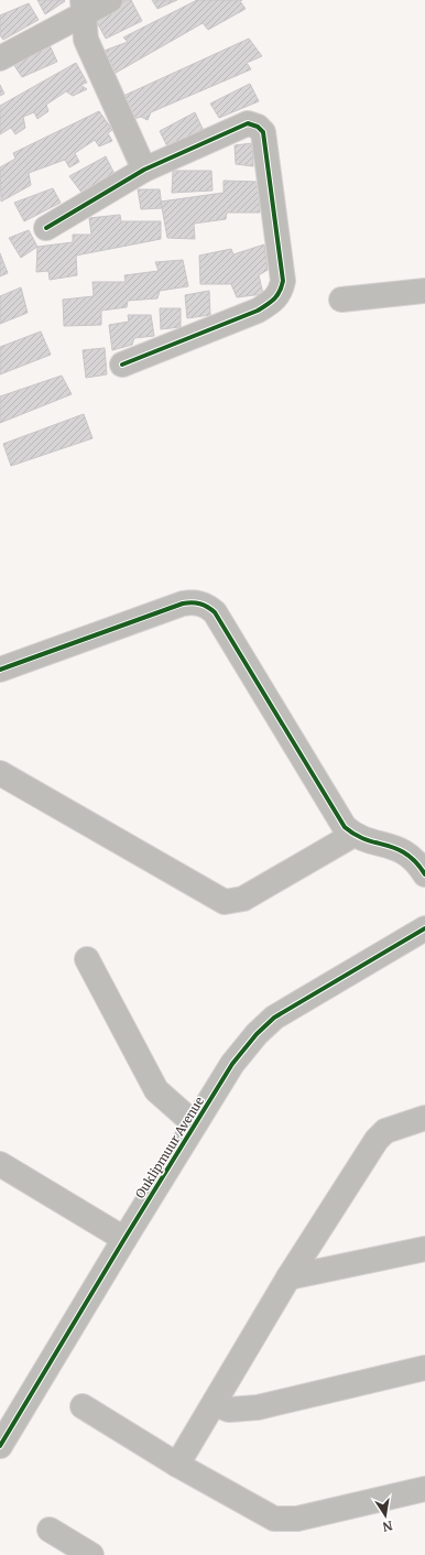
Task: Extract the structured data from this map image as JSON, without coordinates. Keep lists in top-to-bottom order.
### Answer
{
  "streets": {
    "street": ["Ouklipmuur Avenue"]
  },
  "north": "bottom"
}
